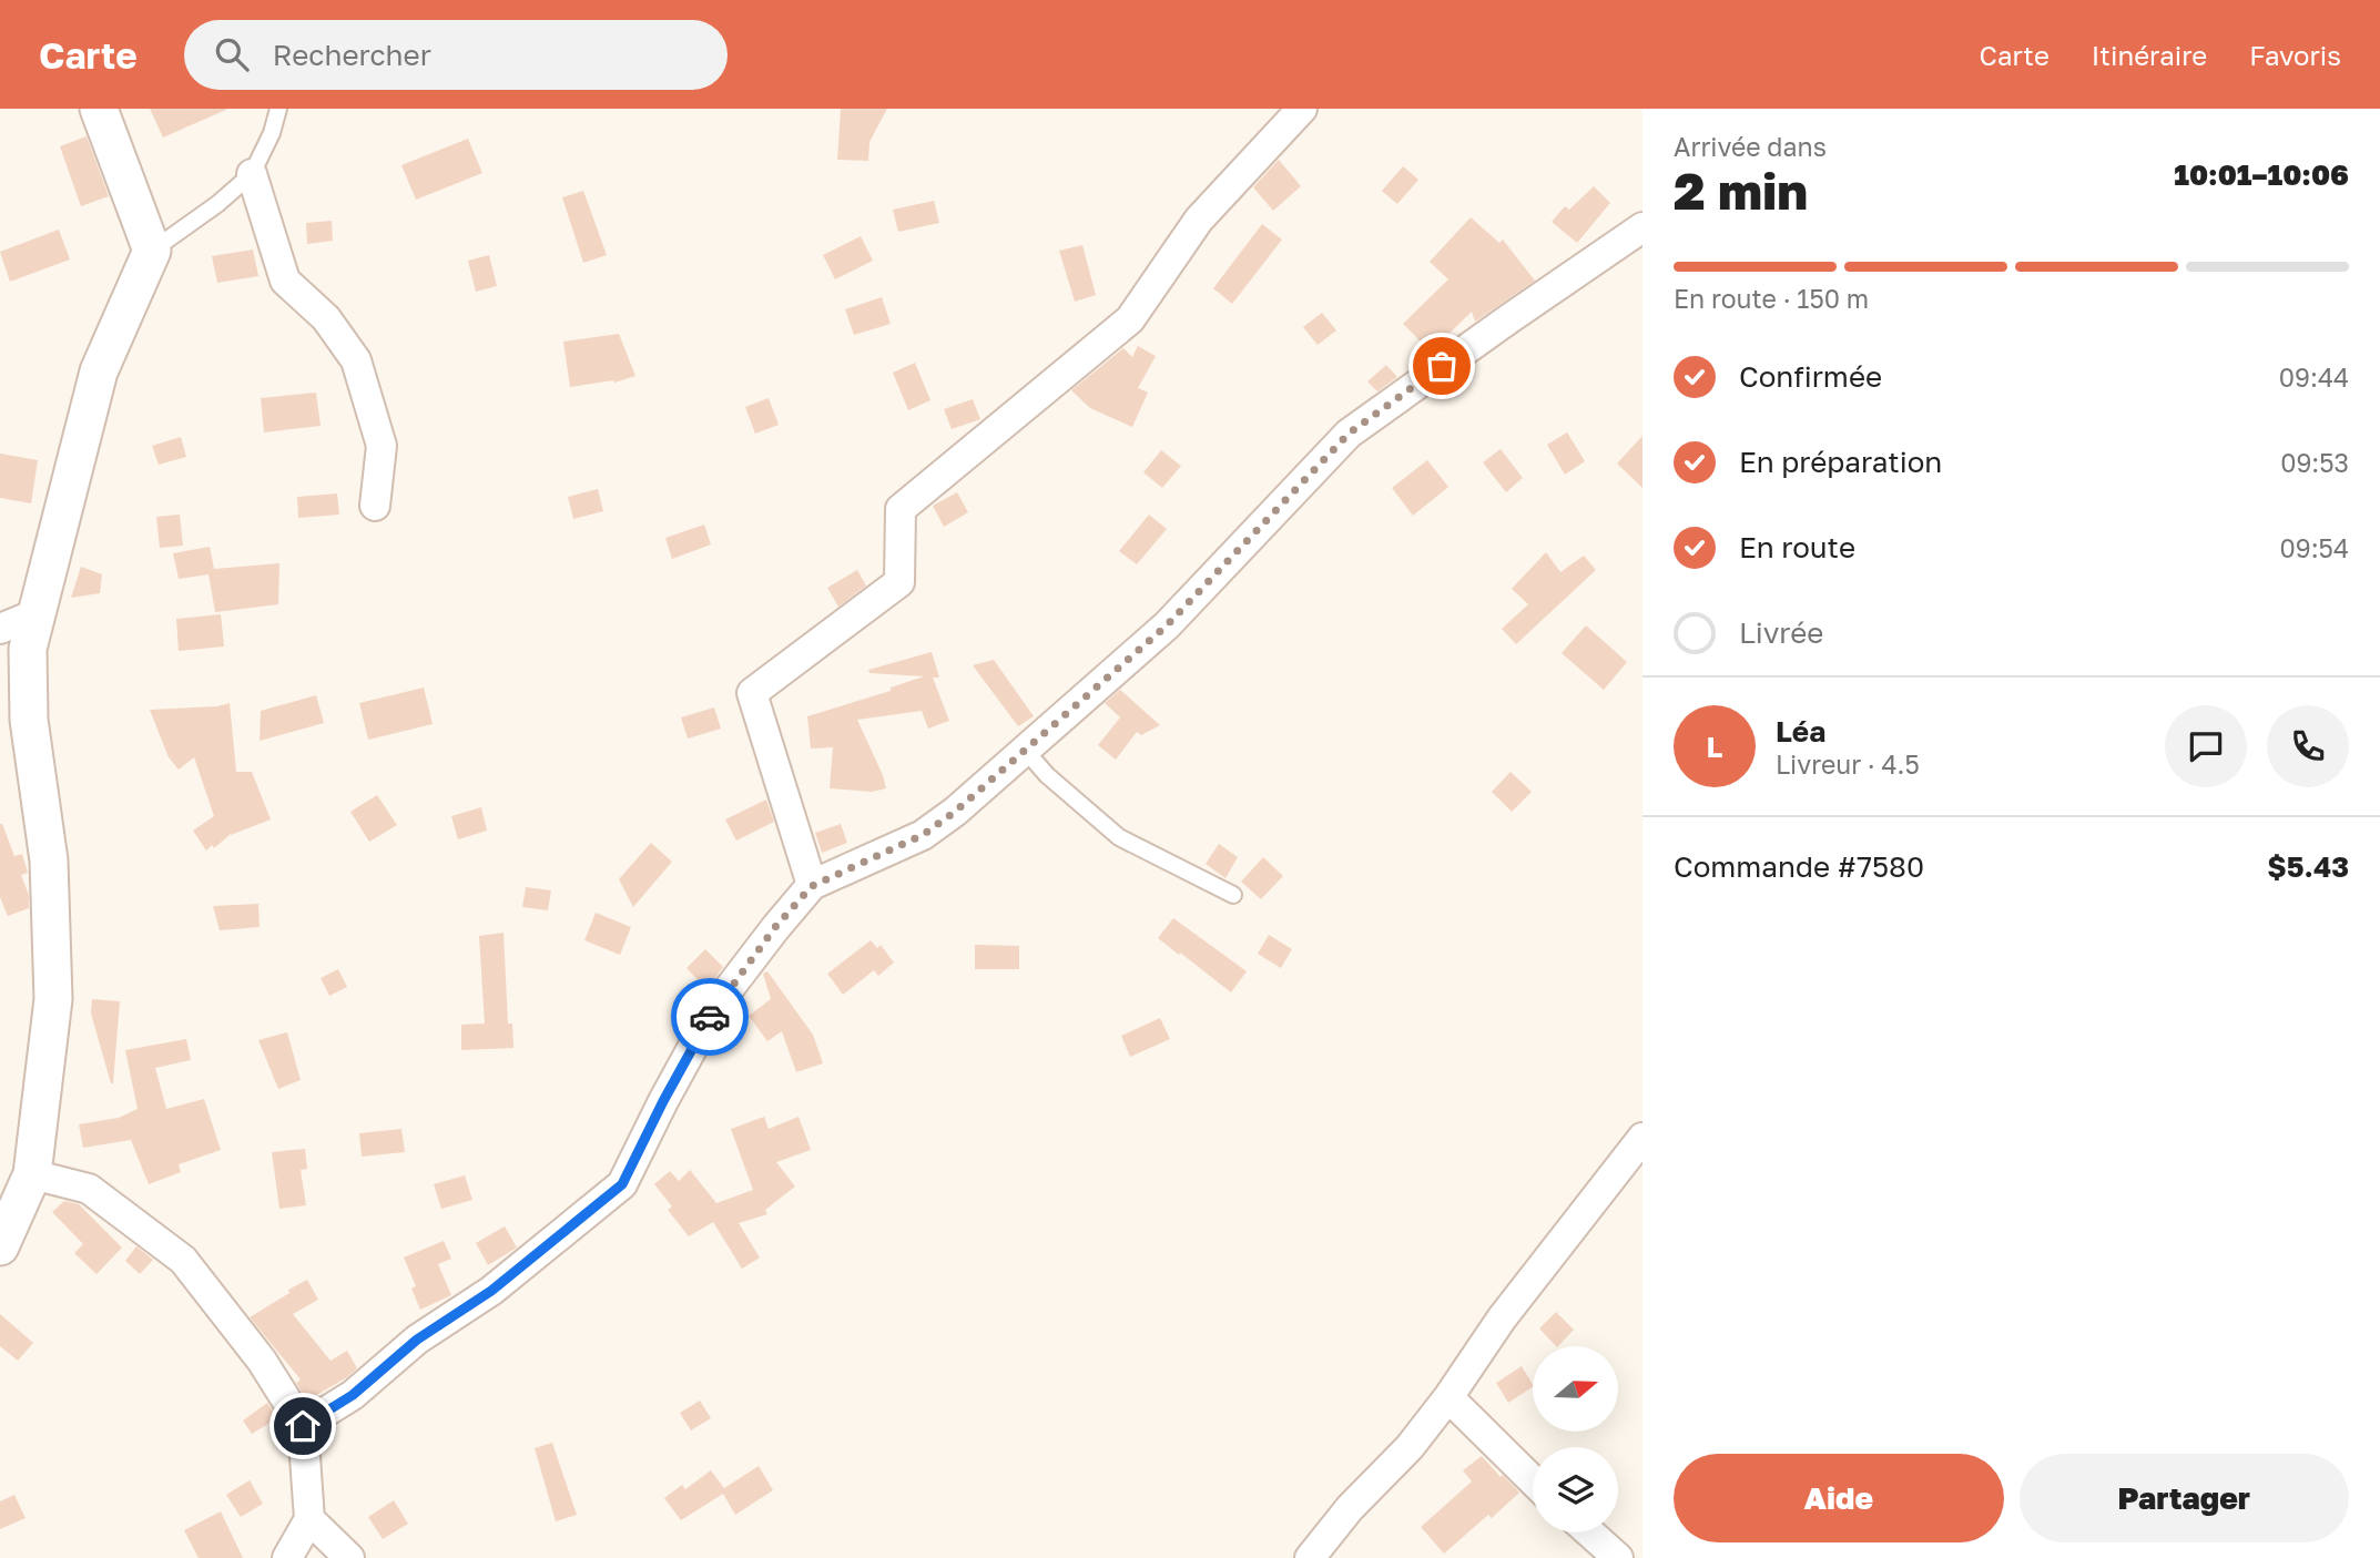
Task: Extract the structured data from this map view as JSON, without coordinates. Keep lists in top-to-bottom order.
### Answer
{
  "north": "right",
  "page": {
    "header": "Carte",
    "search": "Rechercher",
    "nav": ["Carte", "Itinéraire", "Favoris"],
    "heading": ["2 min", "Arrivée dans", "10:01–10:06"],
    "panel": [
      "Léa",
      "Livreur · 4.5",
      "Commande #7580",
      "$5.43"
    ],
    "bar": "En route · 150 m",
    "list": [
      ["Confirmée", "09:44"],
      ["En préparation", "09:53"],
      ["En route", "09:54"],
      "Livrée"
    ],
    "round": "L",
    "buttons": ["Aide", "Partager"]
  }
}
